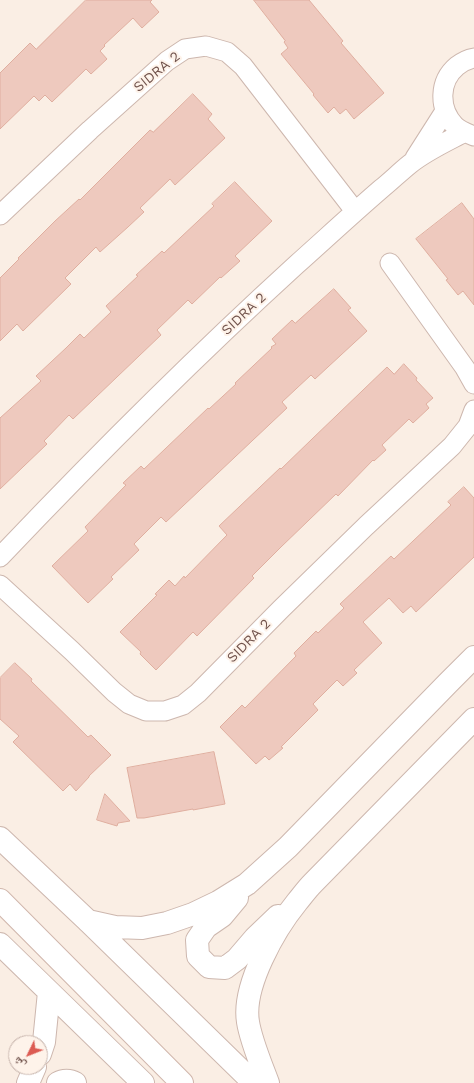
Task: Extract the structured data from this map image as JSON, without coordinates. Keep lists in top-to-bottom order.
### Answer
{
  "streets": {
    "street": ["SIDRA 2"]
  },
  "north": "bottom left"
}
